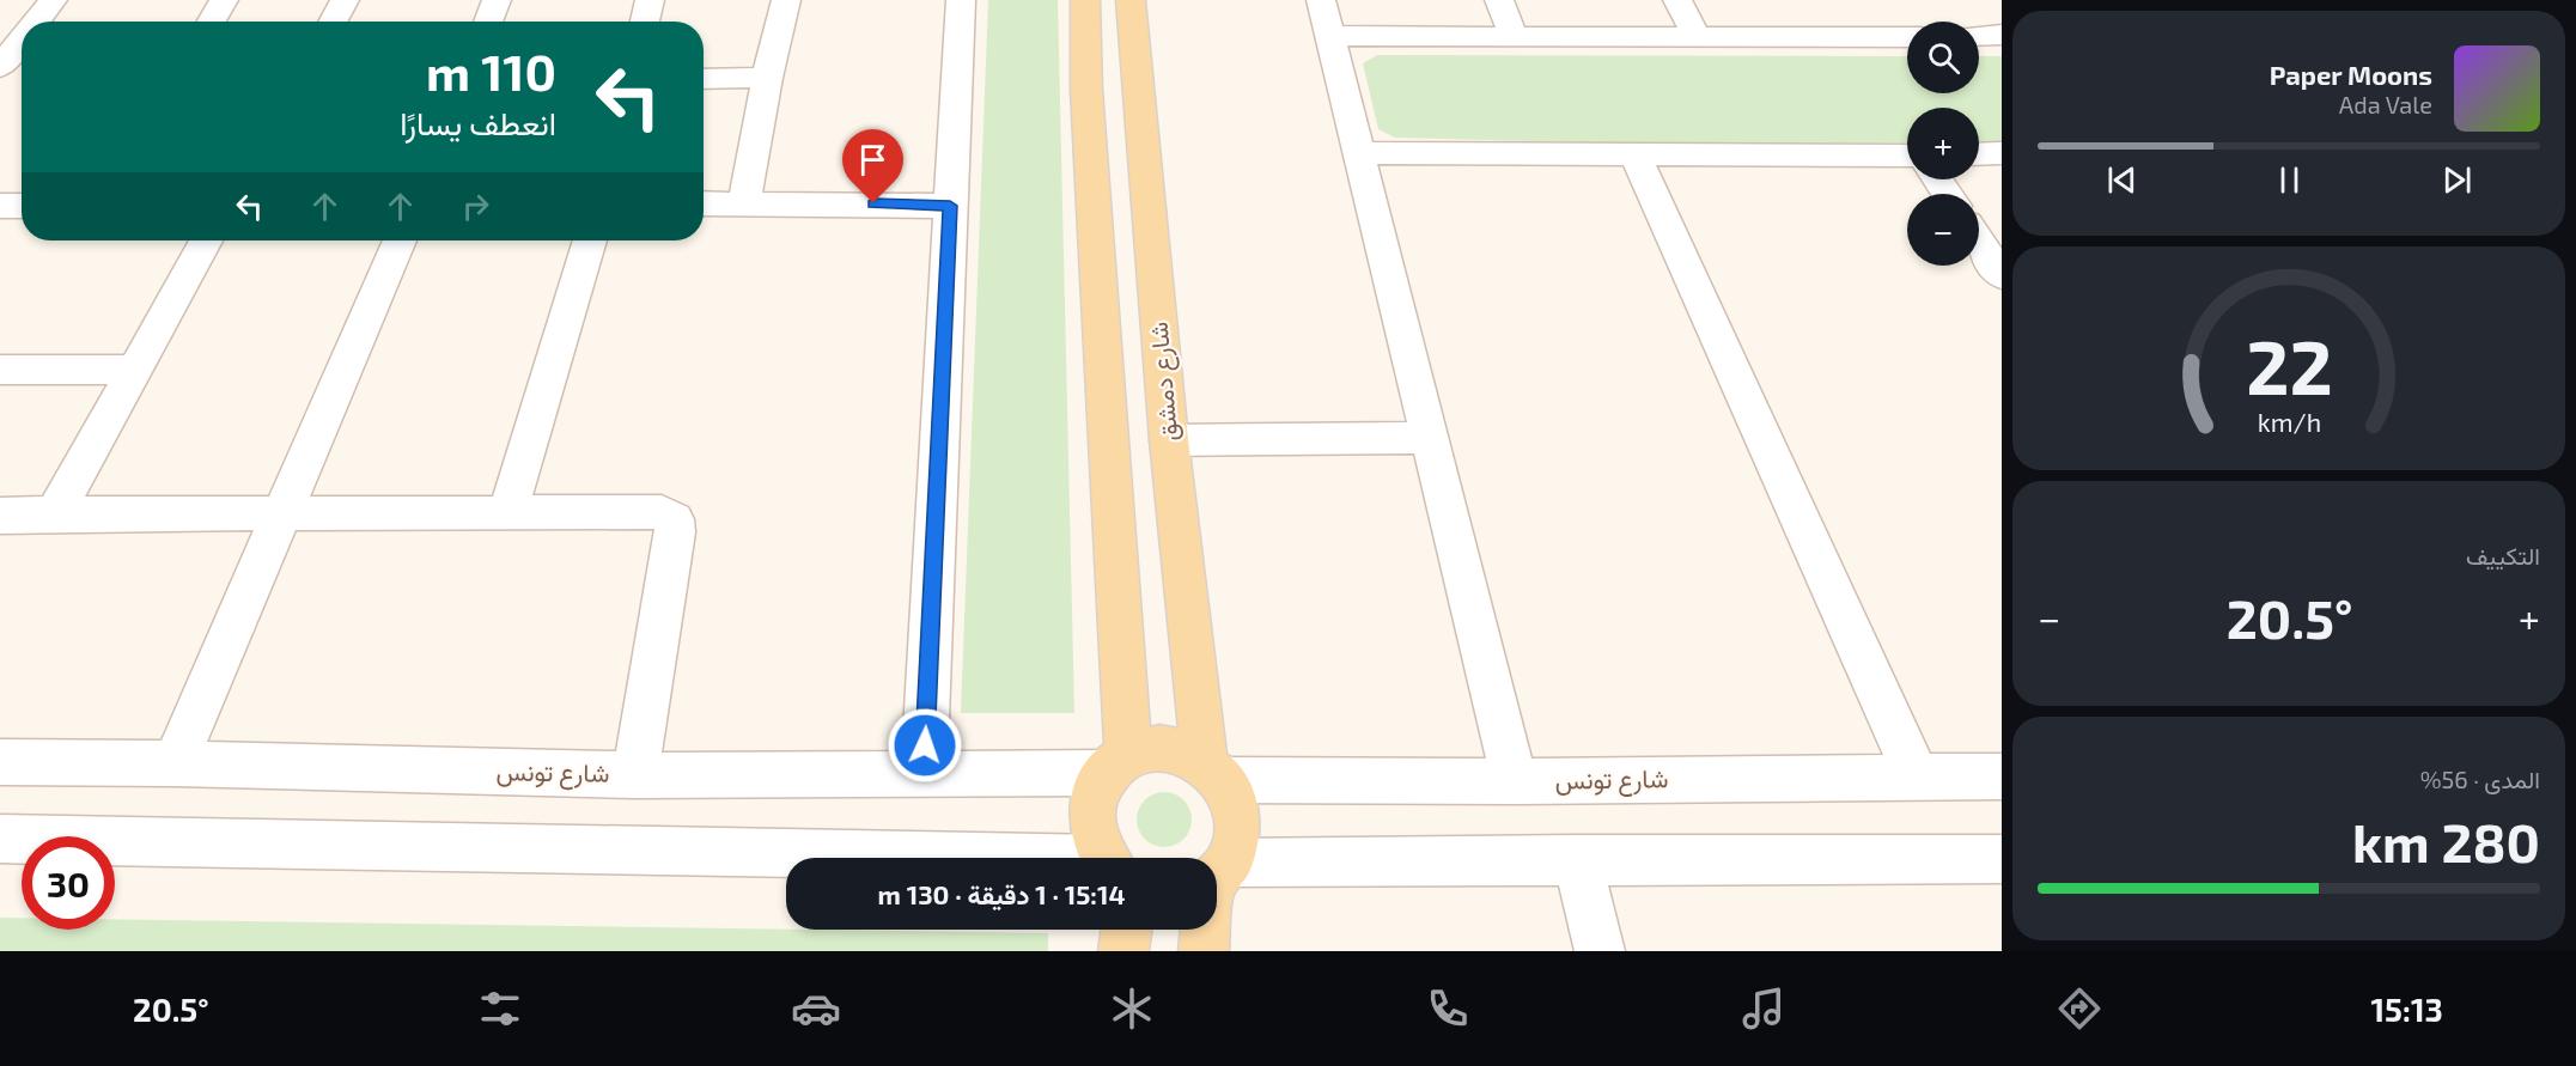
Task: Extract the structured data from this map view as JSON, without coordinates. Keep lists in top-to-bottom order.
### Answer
{
  "streets": {
    "main road": ["شارع دمشق"],
    "street": ["شارع تونس"]
  },
  "crossings": [
    ["شارع دمشق", "شارع تونس"]
  ],
  "page": {
    "map_buttons": ["+", "−"],
    "turn": ["110 m", "انعطف يسارًا"],
    "song": ["Paper Moons", "Ada Vale"],
    "tile": [
      "التكييف",
      ["المدى · 56%", "280 km"]
    ],
    "heat": ["−", "20.5°", "+"],
    "limit": "30",
    "trip": "15:14 · 1 دقيقة · 130 m",
    "tabs": ["15:13", "20.5°"],
    "gauge": ["22", "km/h"]
  }
}
